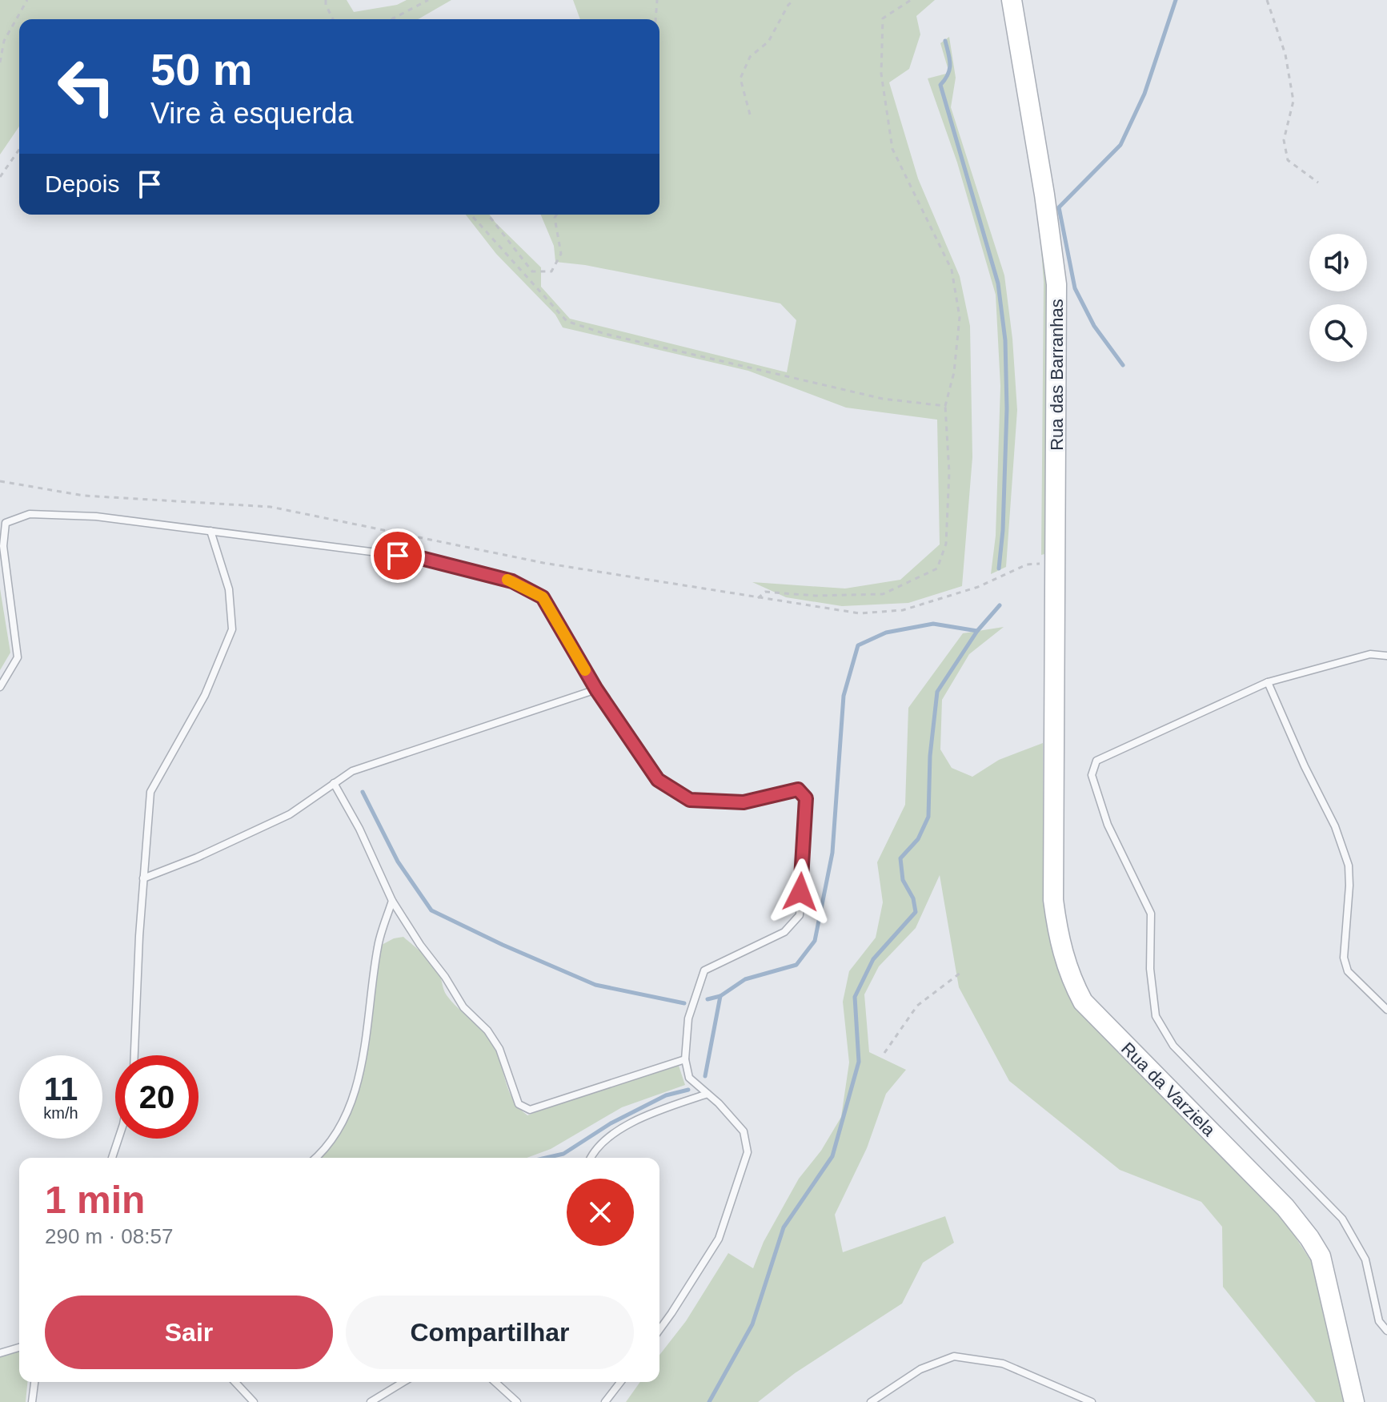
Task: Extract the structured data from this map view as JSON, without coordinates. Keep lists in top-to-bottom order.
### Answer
{
  "streets": {
    "main road": ["Rua das Barranhas", "Rua da Varziela"]
  },
  "crossings": [
    ["Rua das Barranhas", "Rua da Varziela"]
  ],
  "page": {
    "turn": ["50 m", "Vire à esquerda"],
    "then": "Depois",
    "speed": "11 km/h",
    "limit": "20",
    "heading": ["1 min", "290 m · 08:57"],
    "buttons": ["Sair", "Compartilhar"]
  }
}
